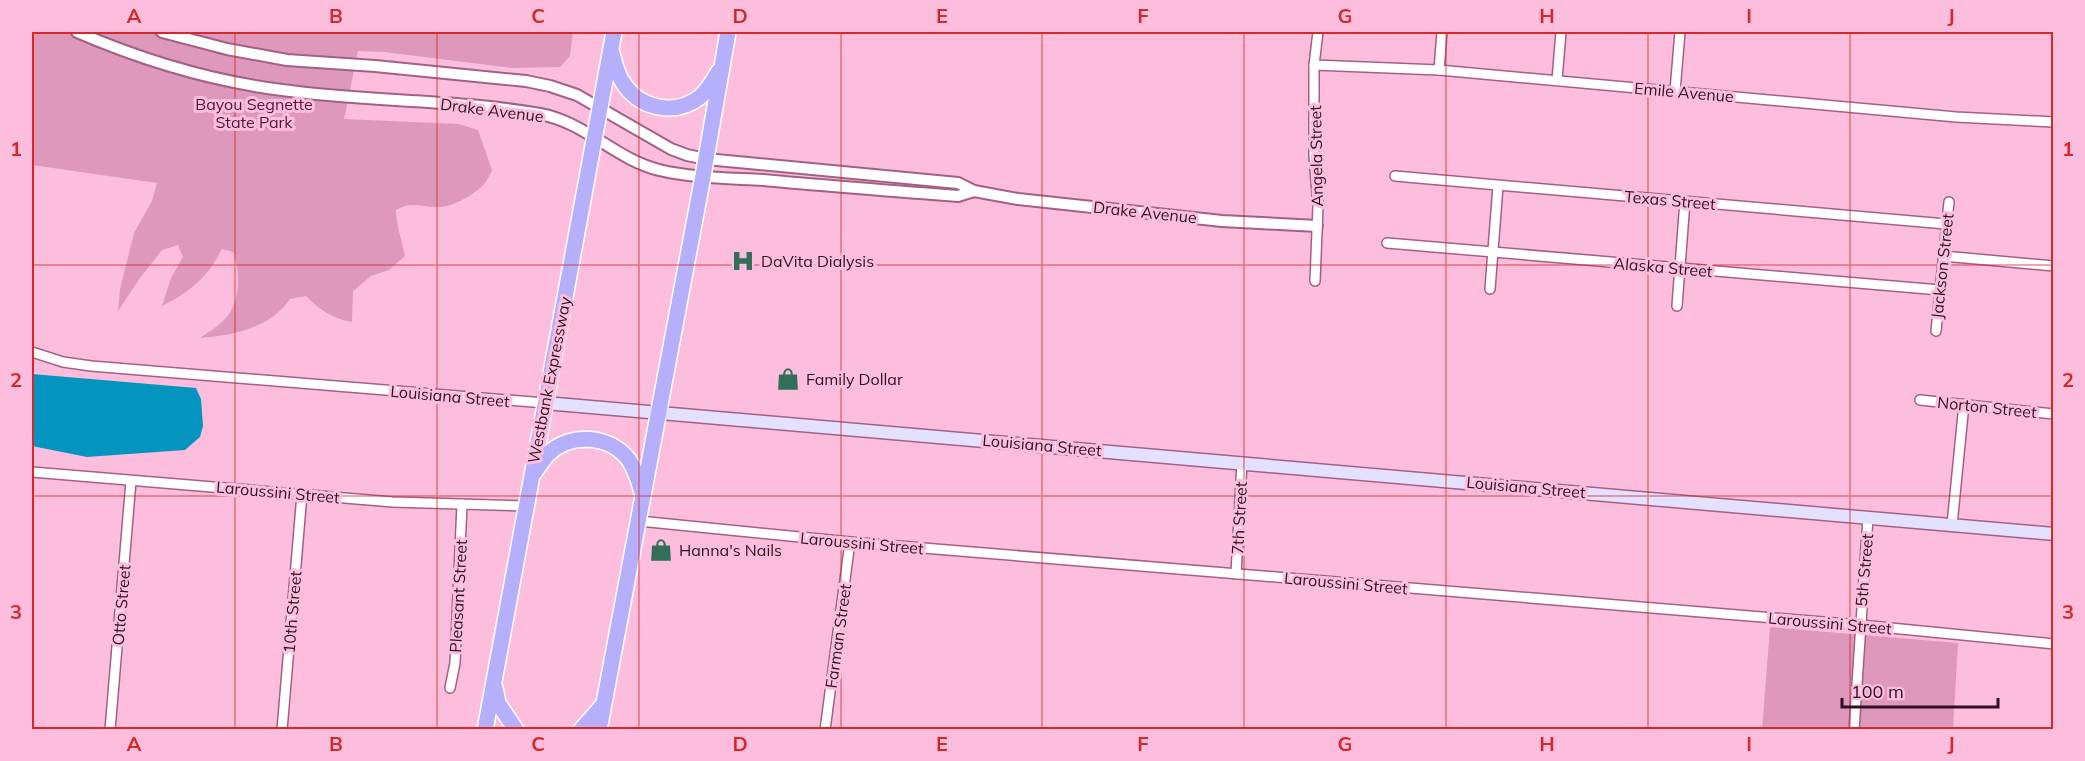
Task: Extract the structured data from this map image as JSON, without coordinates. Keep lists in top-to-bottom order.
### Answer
{
  "streets": {
    "highway": ["Westbank Expressway"],
    "main road": ["Louisiana Street"],
    "street": [
      "Emile Avenue",
      "Drake Avenue",
      "Angela Street",
      "Texas Street",
      "Jackson Street",
      "Alaska Street",
      "Norton Street",
      "Laroussini Street",
      "7th Street",
      "5th Street",
      "Pleasant Street",
      "Otto Street",
      "10th Street",
      "Farman Street"
    ]
  },
  "crossings": [
    ["Emile Avenue", "Angela Street"],
    ["Drake Avenue", "Angela Street"],
    ["Drake Avenue", "Westbank Expressway"],
    ["Texas Street", "Jackson Street"],
    ["Jackson Street", "Alaska Street"],
    ["Westbank Expressway", "Louisiana Street"],
    ["Westbank Expressway", "Laroussini Street"],
    ["Louisiana Street", "7th Street"],
    ["Louisiana Street", "5th Street"],
    ["Laroussini Street", "7th Street"],
    ["Laroussini Street", "5th Street"],
    ["Laroussini Street", "Pleasant Street"],
    ["Laroussini Street", "Otto Street"],
    ["Laroussini Street", "10th Street"],
    ["Laroussini Street", "Farman Street"]
  ],
  "parks": ["Bayou Segnette State Park"],
  "places": {
    "hospital": ["DaVita Dialysis"],
    "shop": ["Family Dollar", "Hanna's Nails"]
  },
  "scale_bar": "100 m",
  "grid": {
    "columns": [
      "A",
      "B",
      "C",
      "D",
      "E",
      "F",
      "G",
      "H",
      "I",
      "J"
    ],
    "rows": ["1", "2", "3"]
  }
}
